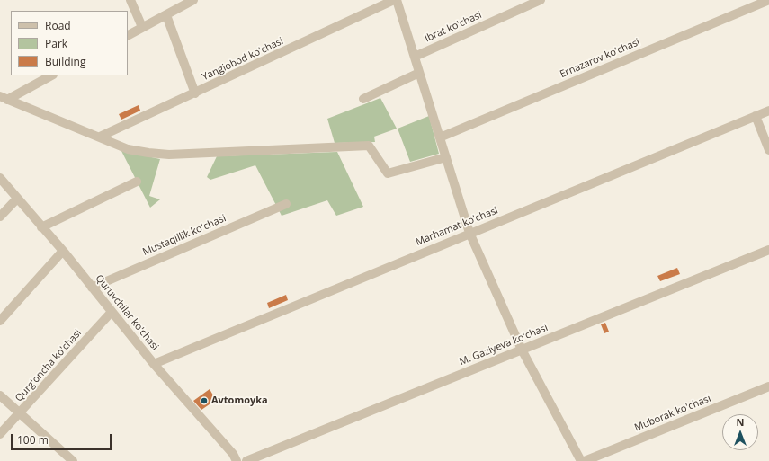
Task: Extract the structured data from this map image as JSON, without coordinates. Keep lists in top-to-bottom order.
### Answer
{
  "streets": {
    "street": [
      "Ibrat ko'chasi",
      "Ernazarov ko'chasi",
      "Yangiobod ko'chasi",
      "Marhamat ko'chasi",
      "Mustaqillik ko'chasi",
      "Quruvchilar ko'chasi",
      "M. Gaziyeva ko'chasi",
      "Qurg'oncha ko'chasi",
      "Muborak ko'chasi"
    ]
  },
  "crossings": [
    ["Marhamat ko'chasi", "Quruvchilar ko'chasi"],
    ["Mustaqillik ko'chasi", "Quruvchilar ko'chasi"],
    ["Quruvchilar ko'chasi", "Qurg'oncha ko'chasi"]
  ],
  "places": ["Avtomoyka"],
  "legend": ["Road", "Park", "Building"],
  "scale_bar": "100 m",
  "north": "top"
}
